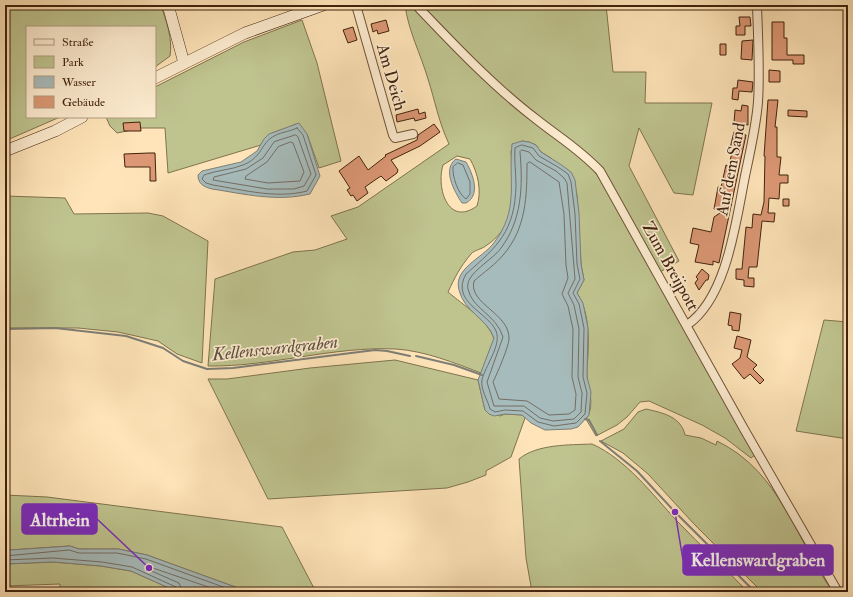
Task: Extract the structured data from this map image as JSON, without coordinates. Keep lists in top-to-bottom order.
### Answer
{
  "streets": {
    "street": ["Am Deich", "Auf dem Sand", "Zum Breijpott"]
  },
  "crossings": [
    ["Auf dem Sand", "Zum Breijpott"]
  ],
  "water": ["Kellenswardgraben"],
  "places": ["Kellenswardgraben", "Altrhein"],
  "legend": [
    "Straße",
    "Park",
    "Wasser",
    "Gebäude"
  ]
}
